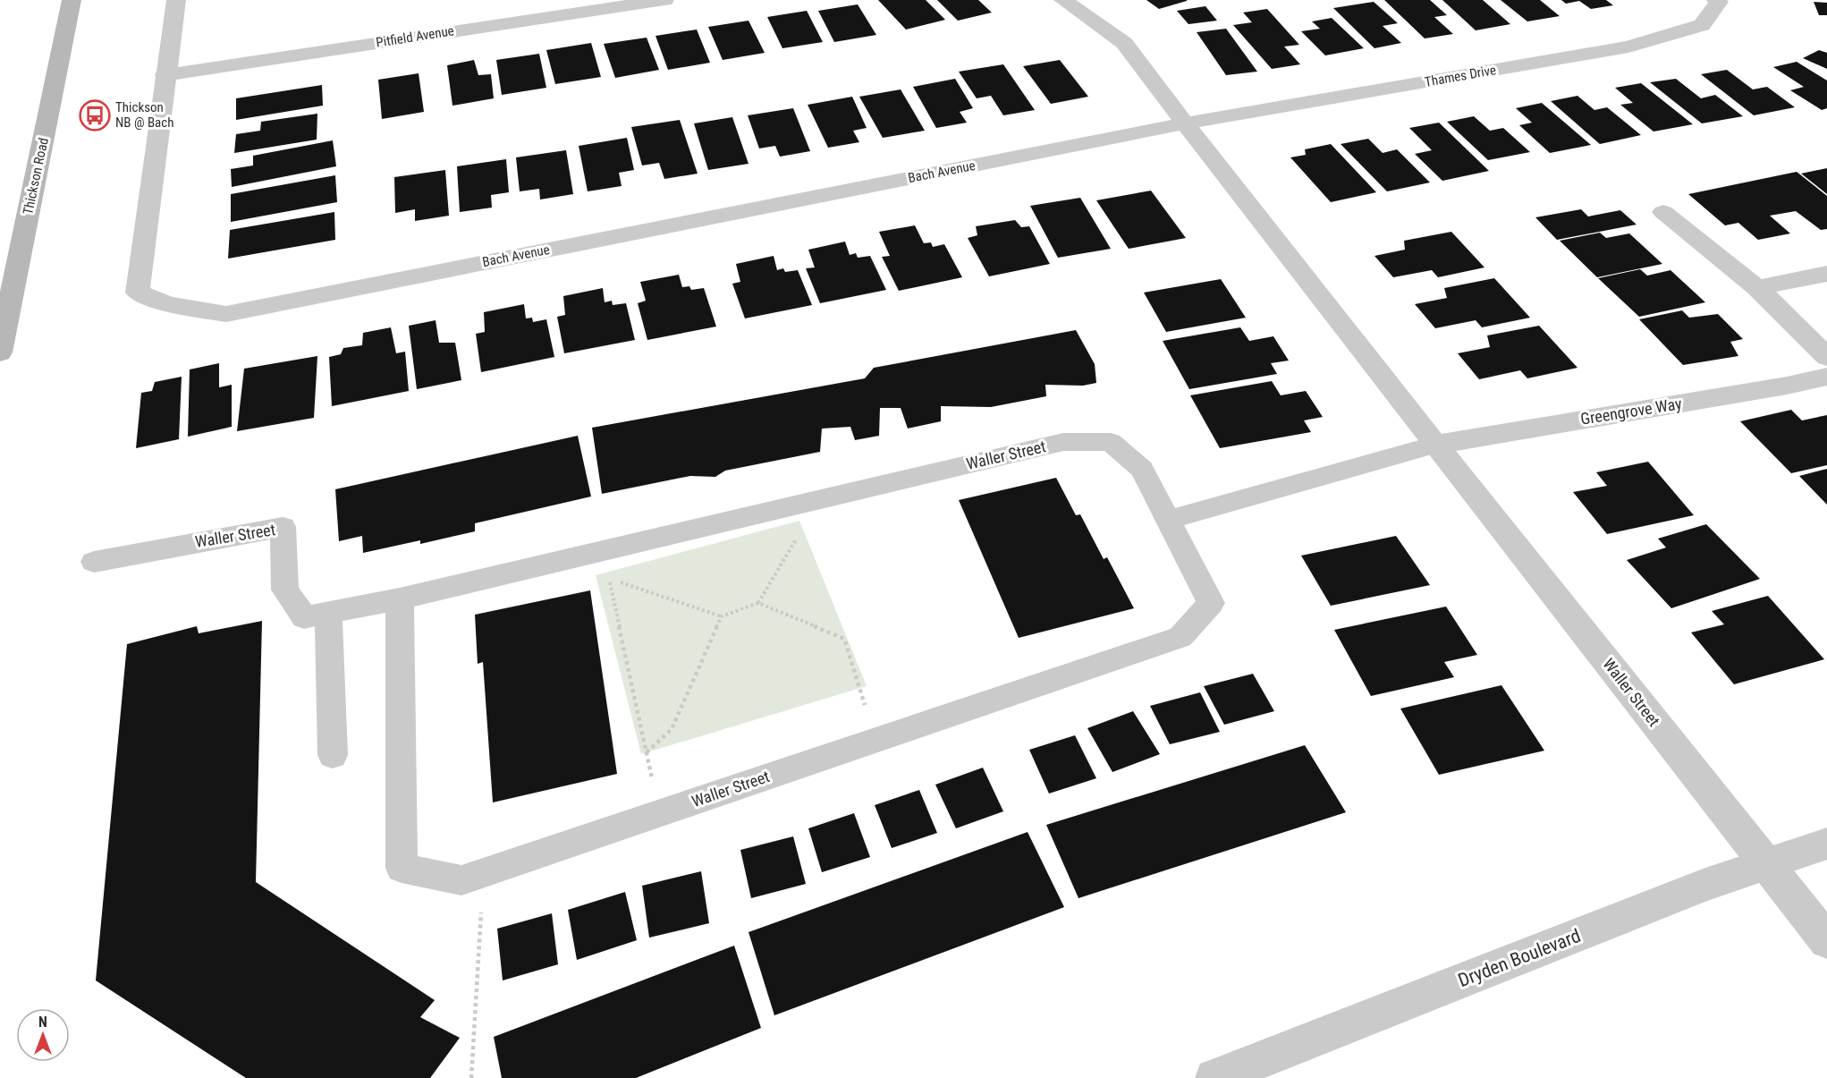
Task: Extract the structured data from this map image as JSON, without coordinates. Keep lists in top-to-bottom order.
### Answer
{
  "streets": {
    "main road": ["Thickson Road"],
    "street": [
      "Pitfield Avenue",
      "Thames Drive",
      "Bach Avenue",
      "Greengrove Way",
      "Waller Street",
      "Dryden Boulevard"
    ]
  },
  "crossings": [
    ["Pitfield Avenue", "Bach Avenue"],
    ["Thames Drive", "Bach Avenue"],
    ["Thames Drive", "Waller Street"],
    ["Bach Avenue", "Waller Street"],
    ["Greengrove Way", "Waller Street"],
    ["Waller Street", "Dryden Boulevard"]
  ],
  "places": {
    "bus stop": ["Thickson NB @ Bach"]
  },
  "north": "top"
}
